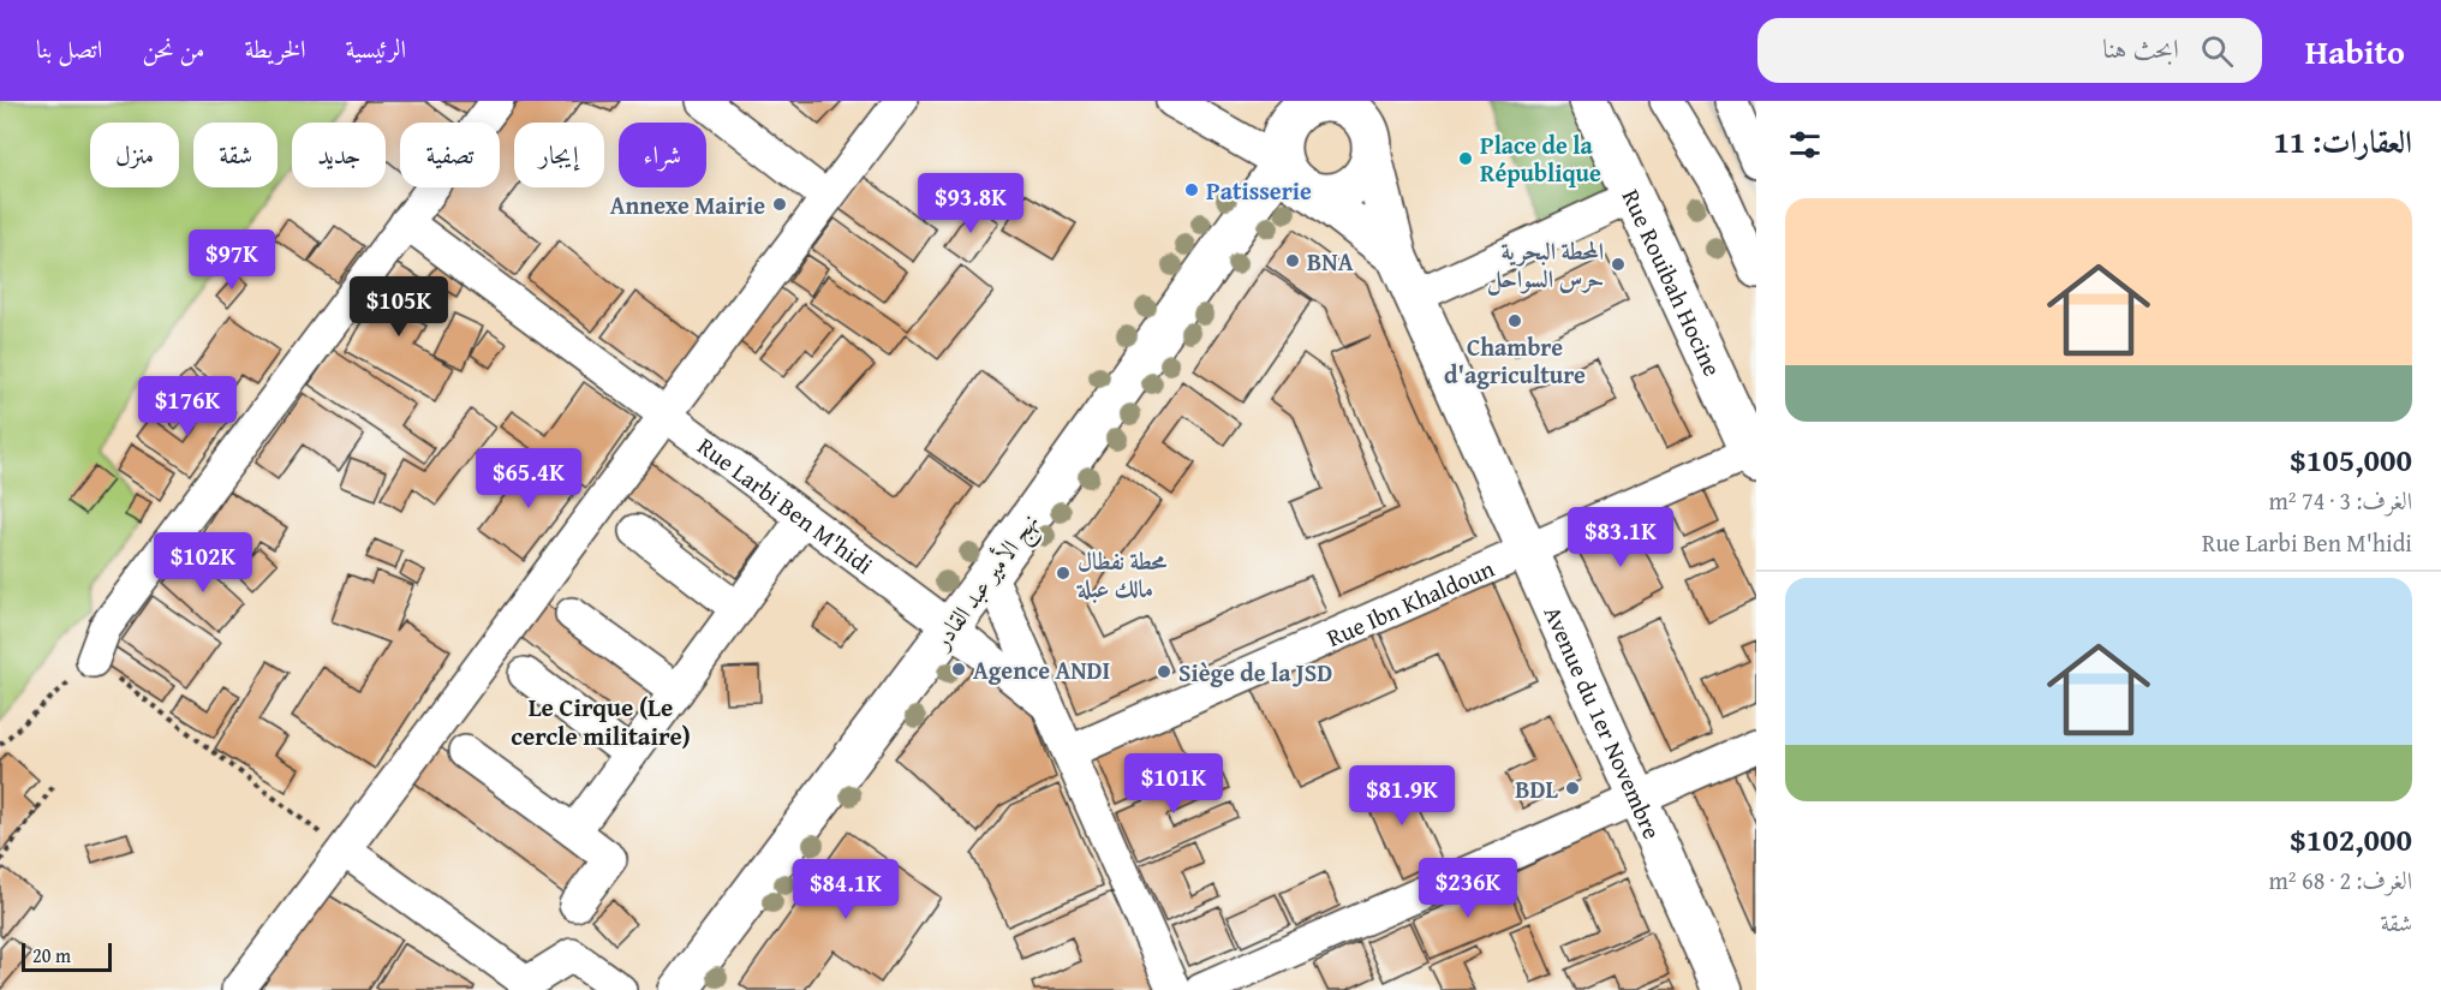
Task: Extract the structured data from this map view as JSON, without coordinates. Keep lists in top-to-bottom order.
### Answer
{
  "streets": {
    "main road": ["Rue Rouibah Hocine", "نهج الأمير عبد القادر", "Avenue du 1er Novembre"],
    "street": ["Rue Larbi Ben M'hidi", "Rue Ibn Khaldoun"]
  },
  "crossings": [
    ["Rue Rouibah Hocine", "Rue Ibn Khaldoun"],
    ["Rue Larbi Ben M'hidi", "نهج الأمير عبد القادر"],
    ["نهج الأمير عبد القادر", "Avenue du 1er Novembre"],
    ["Rue Ibn Khaldoun", "Avenue du 1er Novembre"]
  ],
  "districts": ["Le Cirque (Le cercle militaire)"],
  "places": [
    "Place de la République",
    "Patisserie",
    "Annexe Mairie",
    "BNA",
    "المحطة البحرية حرس السواحل",
    "Chambre d'agriculture",
    "محطة نفطال مالك عبلة",
    "Agence ANDI",
    "Siège de la JSD",
    "BDL"
  ],
  "scale_bar": "20 m",
  "page": {
    "header": "Habito",
    "search": "ابحث هنا",
    "nav": [
      "الرئيسية",
      "الخريطة",
      "من نحن",
      "اتصل بنا"
    ],
    "heading": "العقارات: 11",
    "chip": [
      "شراء",
      "إيجار",
      "تصفية",
      "جديد",
      "شقة",
      "منزل"
    ],
    "price": [
      "$93.8K",
      "$97K",
      "$105K",
      "$176K",
      "$65.4K",
      "$83.1K",
      "$102K",
      "$101K",
      "$81.9K",
      "$236K",
      "$84.1K"
    ],
    "list": [
      {
        "name": "$105,000",
        "note": "الغرف: 3 · 74 m² · Rue Larbi Ben M'hidi"
      },
      {
        "name": "$102,000",
        "note": "الغرف: 2 · 68 m² · شقة"
      }
    ],
    "scale": "20 m"
  }
}
